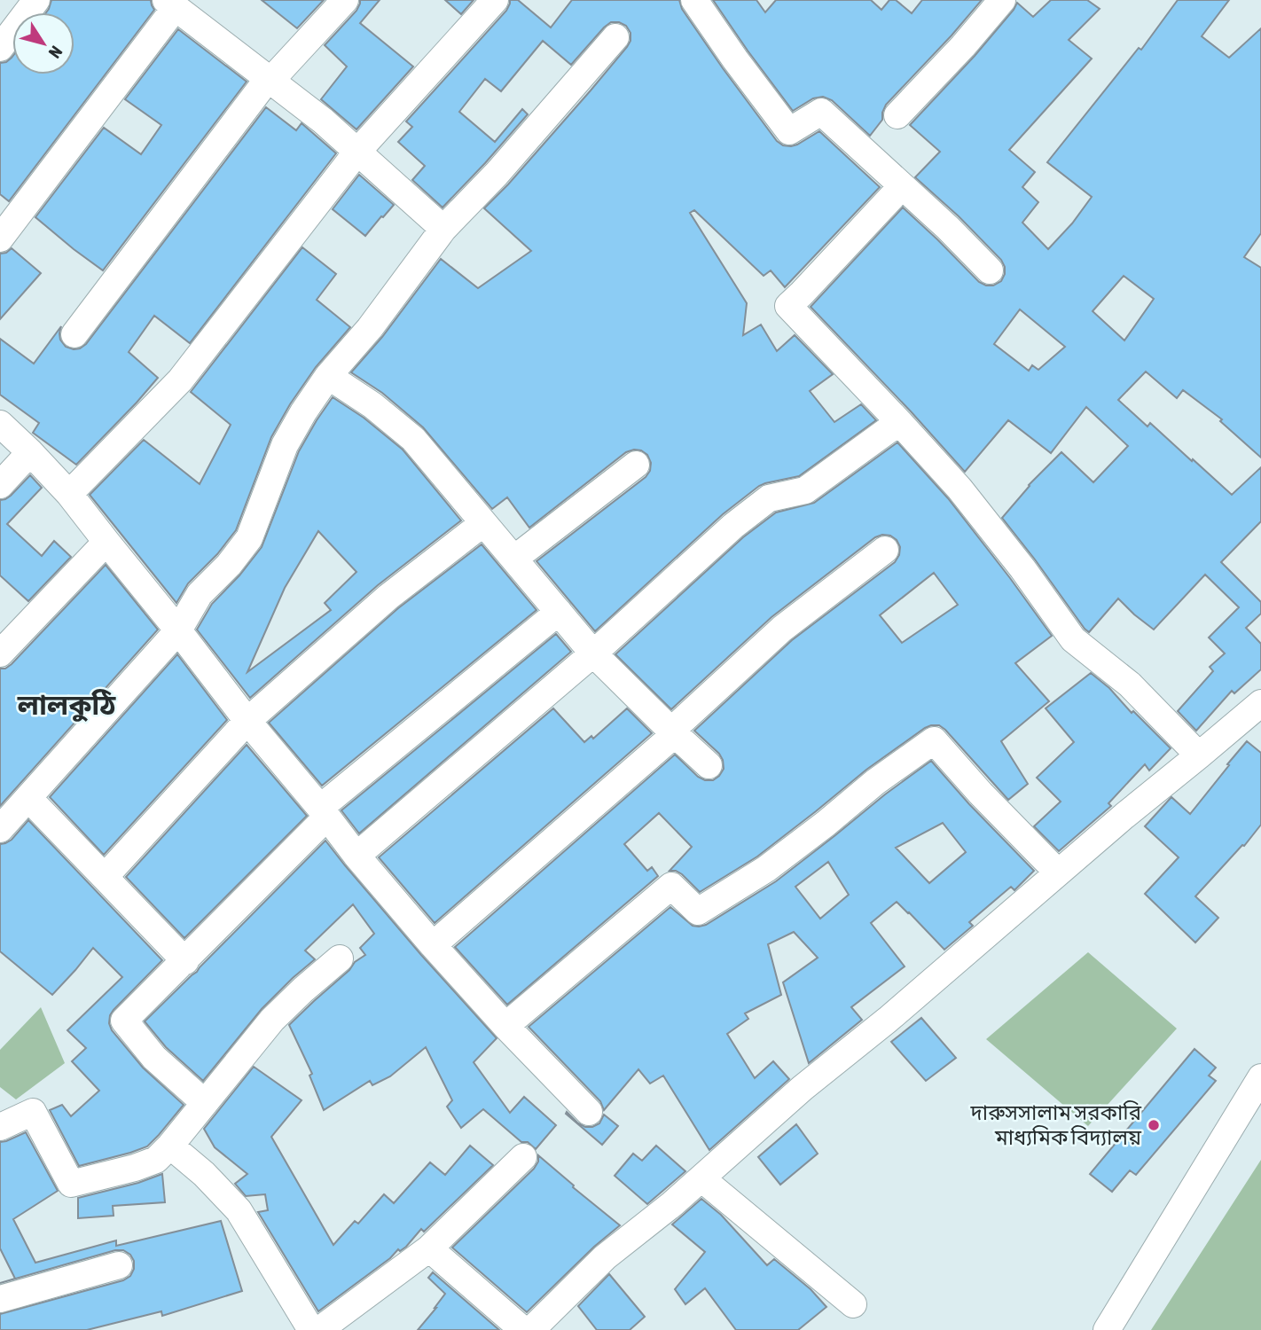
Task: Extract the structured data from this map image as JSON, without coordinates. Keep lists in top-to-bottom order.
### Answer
{
  "districts": ["লালকুঠি"],
  "places": ["দারুসসালাম সরকারি মাধ্যমিক বিদ্যালয়"],
  "north": "bottom right"
}
